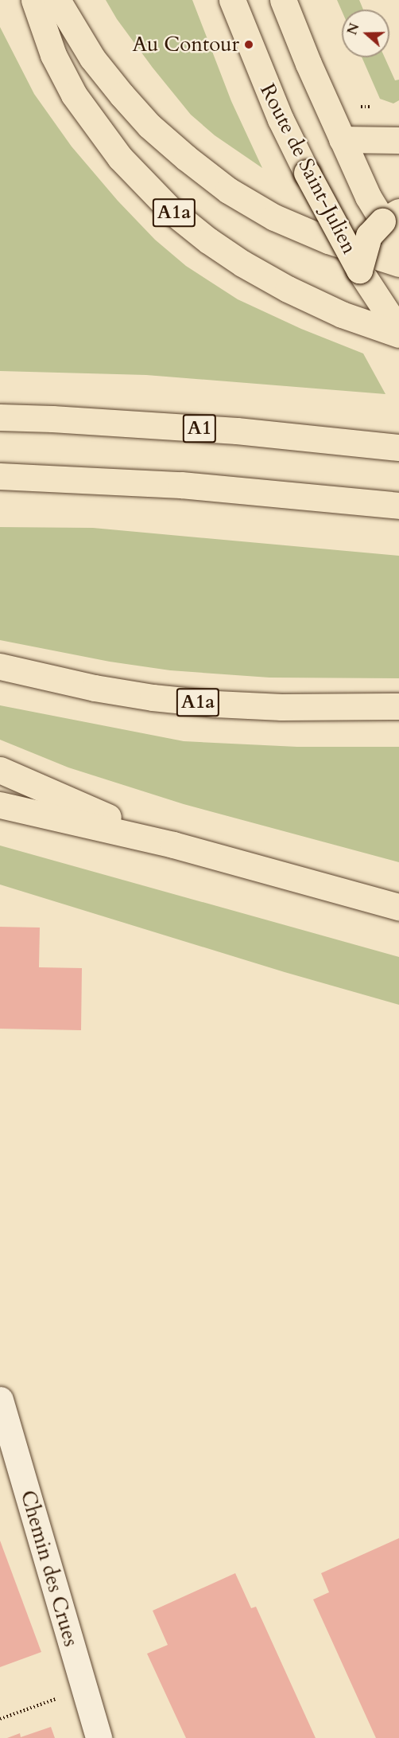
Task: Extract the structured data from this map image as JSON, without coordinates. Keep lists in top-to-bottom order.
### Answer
{
  "streets": {
    "main road": ["Route de Saint-Julien", "A1a", "A1"],
    "street": ["Chemin des Crues"]
  },
  "crossings": [
    ["Route de Saint-Julien", "A1a"]
  ],
  "places": ["Au Contour"],
  "north": "left"
}
